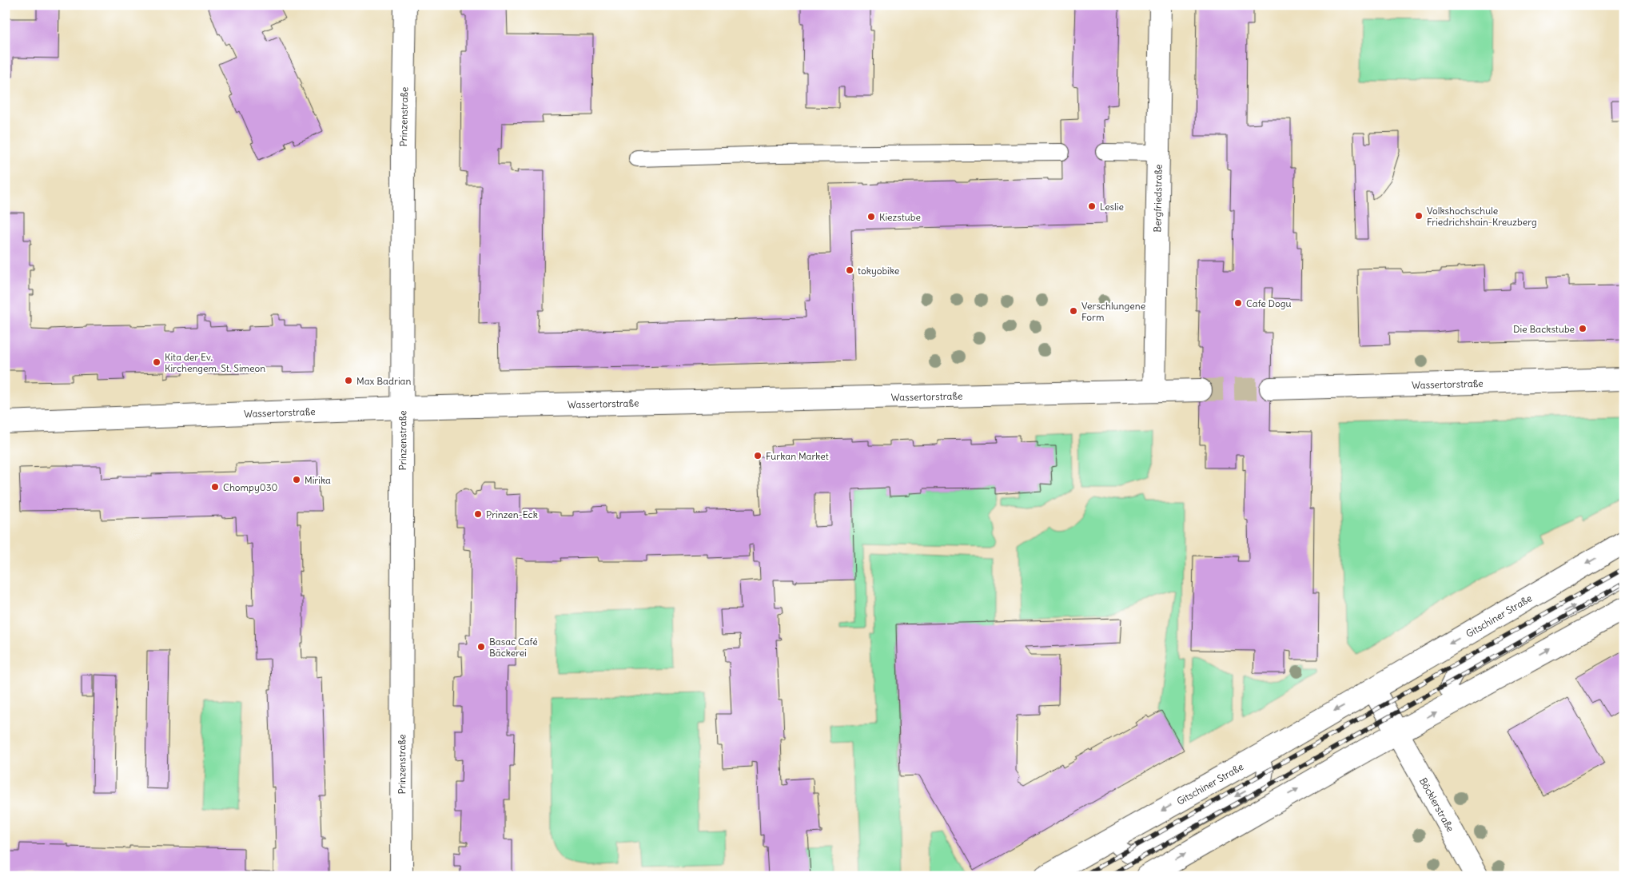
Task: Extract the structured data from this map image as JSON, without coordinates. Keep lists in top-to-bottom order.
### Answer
{
  "streets": {
    "main road": [
      "Prinzenstraße",
      "Bergfriedstraße",
      "Wassertorstraße",
      "Gitschiner Straße",
      "Böcklerstraße"
    ]
  },
  "crossings": [
    ["Prinzenstraße", "Wassertorstraße"],
    ["Bergfriedstraße", "Wassertorstraße"]
  ],
  "places": [
    "Leslie",
    "Volkshochschule Friedrichshain-Kreuzberg",
    "Kiezstube",
    "tokyobike",
    "Cafe Dogu",
    "Verschlungene Form",
    "Die Backstube",
    "Kita der Ev. Kirchengem. St. Simeon",
    "Max Badrian",
    "Furkan Market",
    "Mirika",
    "Chompy030",
    "Prinzen-Eck",
    "Basac Café Bäckerei"
  ]
}
